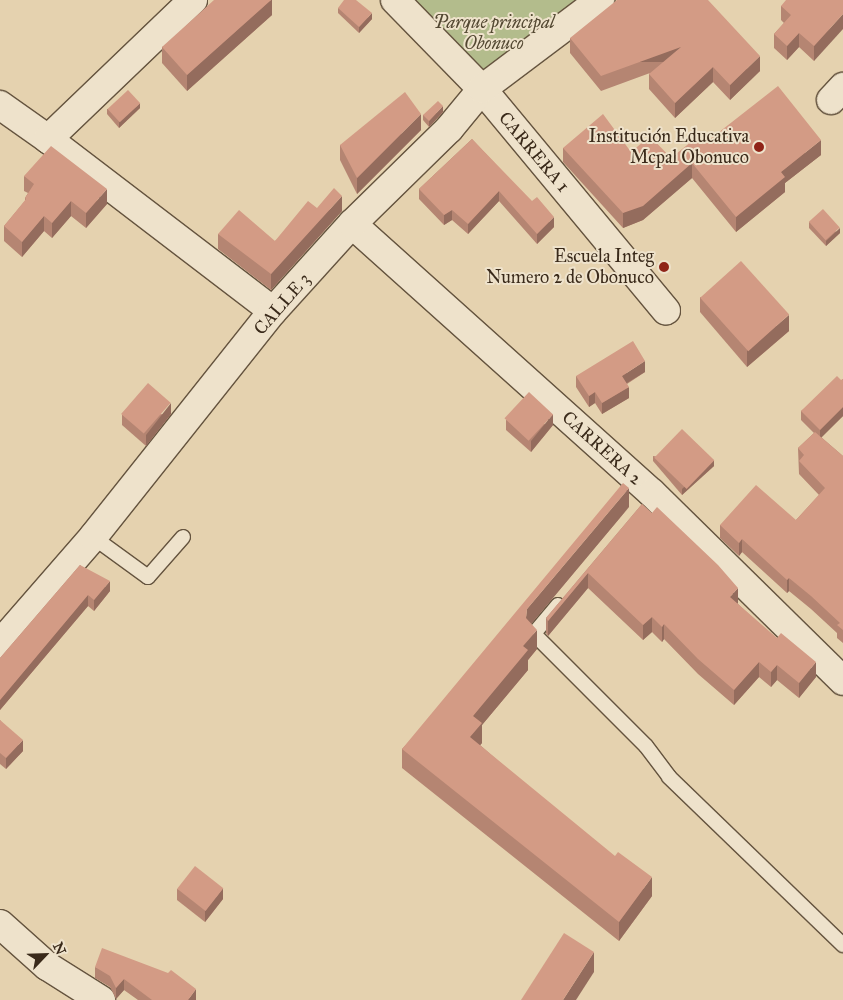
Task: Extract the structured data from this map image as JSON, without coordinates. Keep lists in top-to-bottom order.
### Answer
{
  "streets": {
    "street": ["CARRERA 1", "CALLE 3", "CARRERA 2"]
  },
  "crossings": [
    ["CARRERA 1", "CALLE 3"],
    ["CALLE 3", "CARRERA 2"]
  ],
  "parks": ["Parque principal Obonuco"],
  "places": ["Institución Educativa Mcpal Obonuco", "Escuela Integ Numero 2 de Obonuco"],
  "north": "top right"
}
